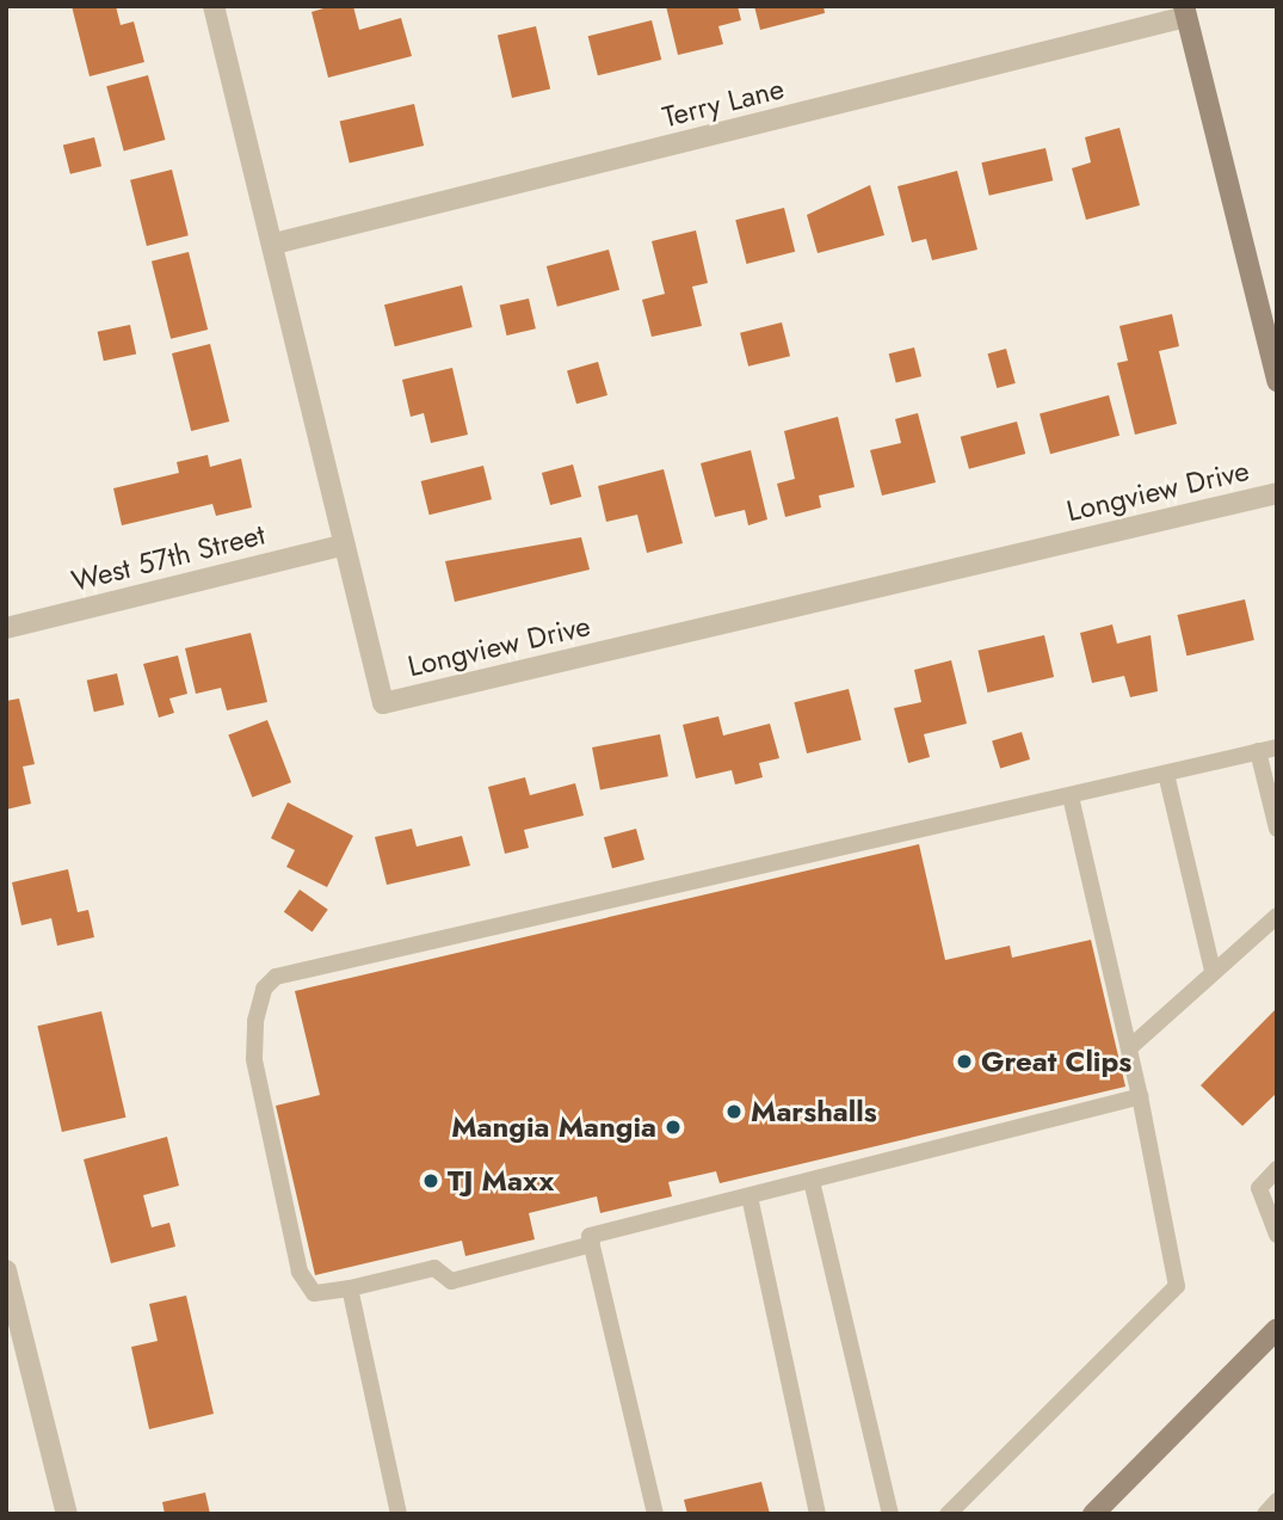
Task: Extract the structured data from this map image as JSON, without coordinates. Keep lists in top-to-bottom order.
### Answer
{
  "streets": {
    "street": ["Terry Lane", "Longview Drive", "West 57th Street"]
  },
  "crossings": [
    ["Terry Lane", "Longview Drive"],
    ["Longview Drive", "West 57th Street"]
  ],
  "places": [
    "Great Clips",
    "Marshalls",
    "Mangia Mangia",
    "TJ Maxx"
  ]
}
